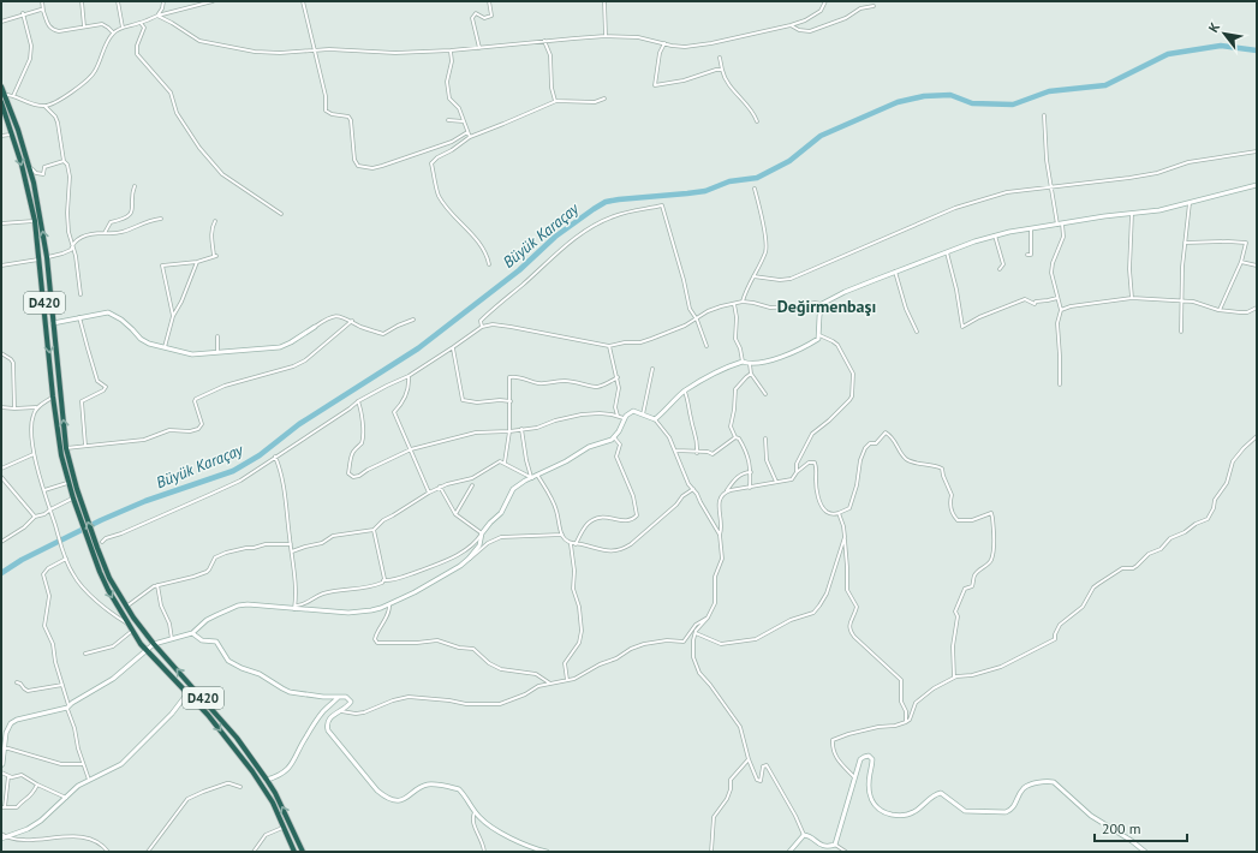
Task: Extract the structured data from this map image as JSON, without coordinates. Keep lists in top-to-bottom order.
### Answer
{
  "streets": {
    "highway": ["D420"]
  },
  "districts": ["Değirmenbaşı"],
  "water": ["Büyük Karaçay"],
  "scale_bar": "200 m",
  "north": "top left"
}
